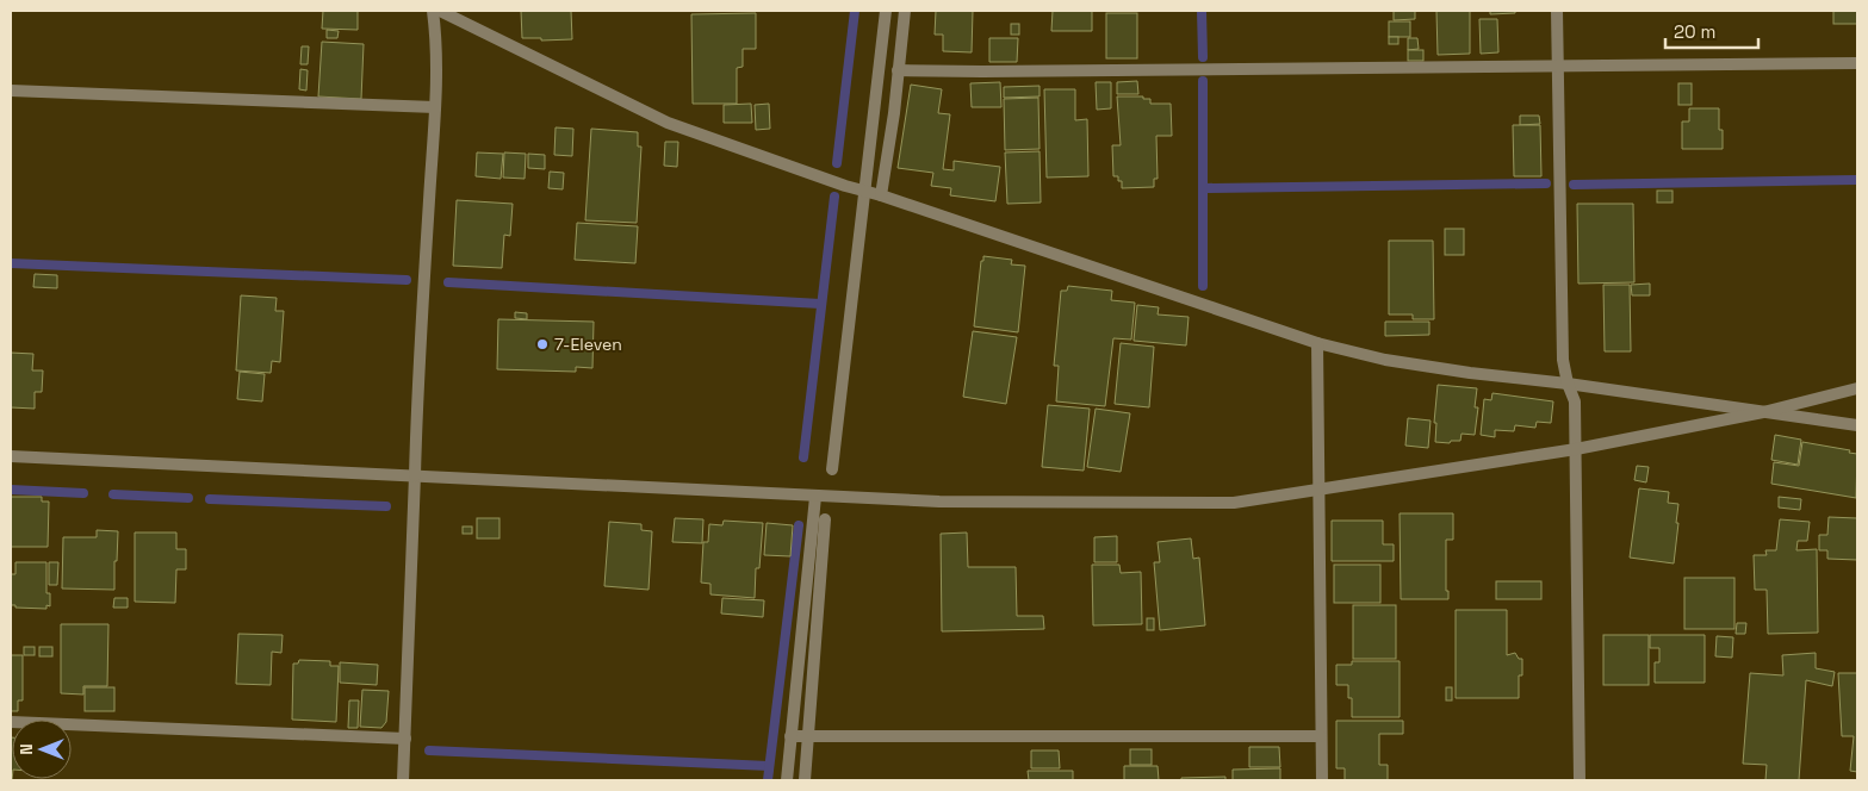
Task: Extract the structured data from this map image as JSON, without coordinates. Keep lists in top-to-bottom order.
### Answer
{
  "places": ["7-Eleven"],
  "scale_bar": "20 m",
  "north": "left"
}
